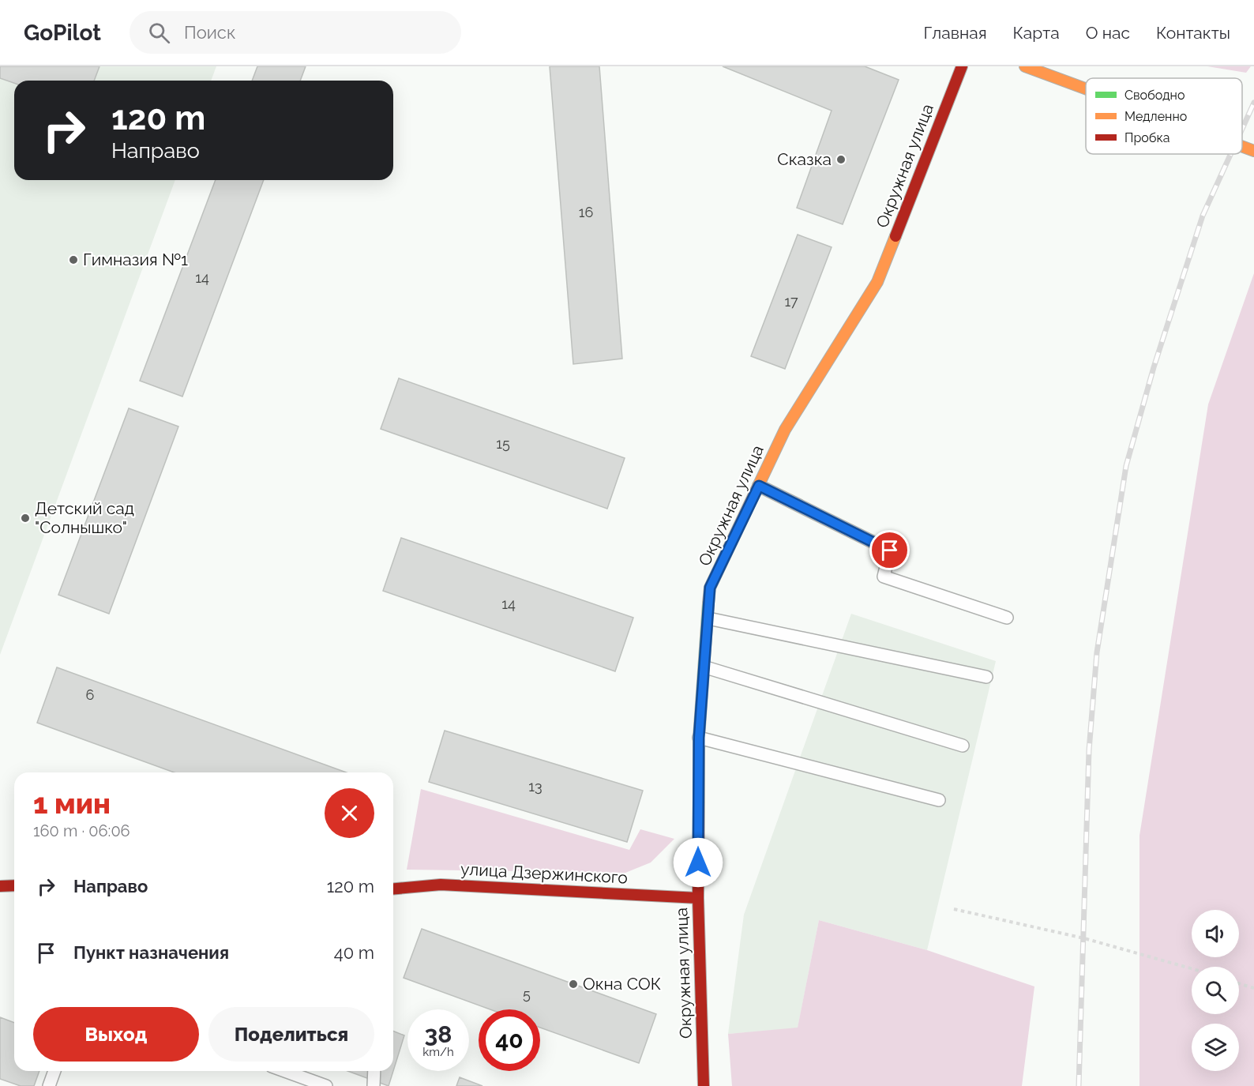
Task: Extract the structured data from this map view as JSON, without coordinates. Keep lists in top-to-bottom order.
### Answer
{
  "streets": {
    "street": ["Окружная улица", "улица Дзержинского"]
  },
  "crossings": [
    ["Окружная улица", "улица Дзержинского"]
  ],
  "places": [
    "Сказка",
    "Гимназия №1",
    "Детский сад \"Солнышко\"",
    "Окна СОК"
  ],
  "house_numbers": [
    "16",
    "14",
    "17",
    "15",
    "14",
    "6",
    "13",
    "5"
  ],
  "legend": ["Свободно", "Медленно", "Пробка"],
  "page": {
    "header": "GoPilot",
    "search": "Поиск",
    "nav": [
      "Главная",
      "Карта",
      "О нас",
      "Контакты"
    ],
    "turn": ["120 m", "Направо"],
    "heading": ["1 мин", "160 m · 06:06"],
    "list": [
      {
        "name": "Направо",
        "value": "120 m"
      },
      {
        "name": "Пункт назначения",
        "value": "40 m"
      }
    ],
    "buttons": ["Выход", "Поделиться"],
    "speed": "38 km/h",
    "limit": "40"
  }
}
